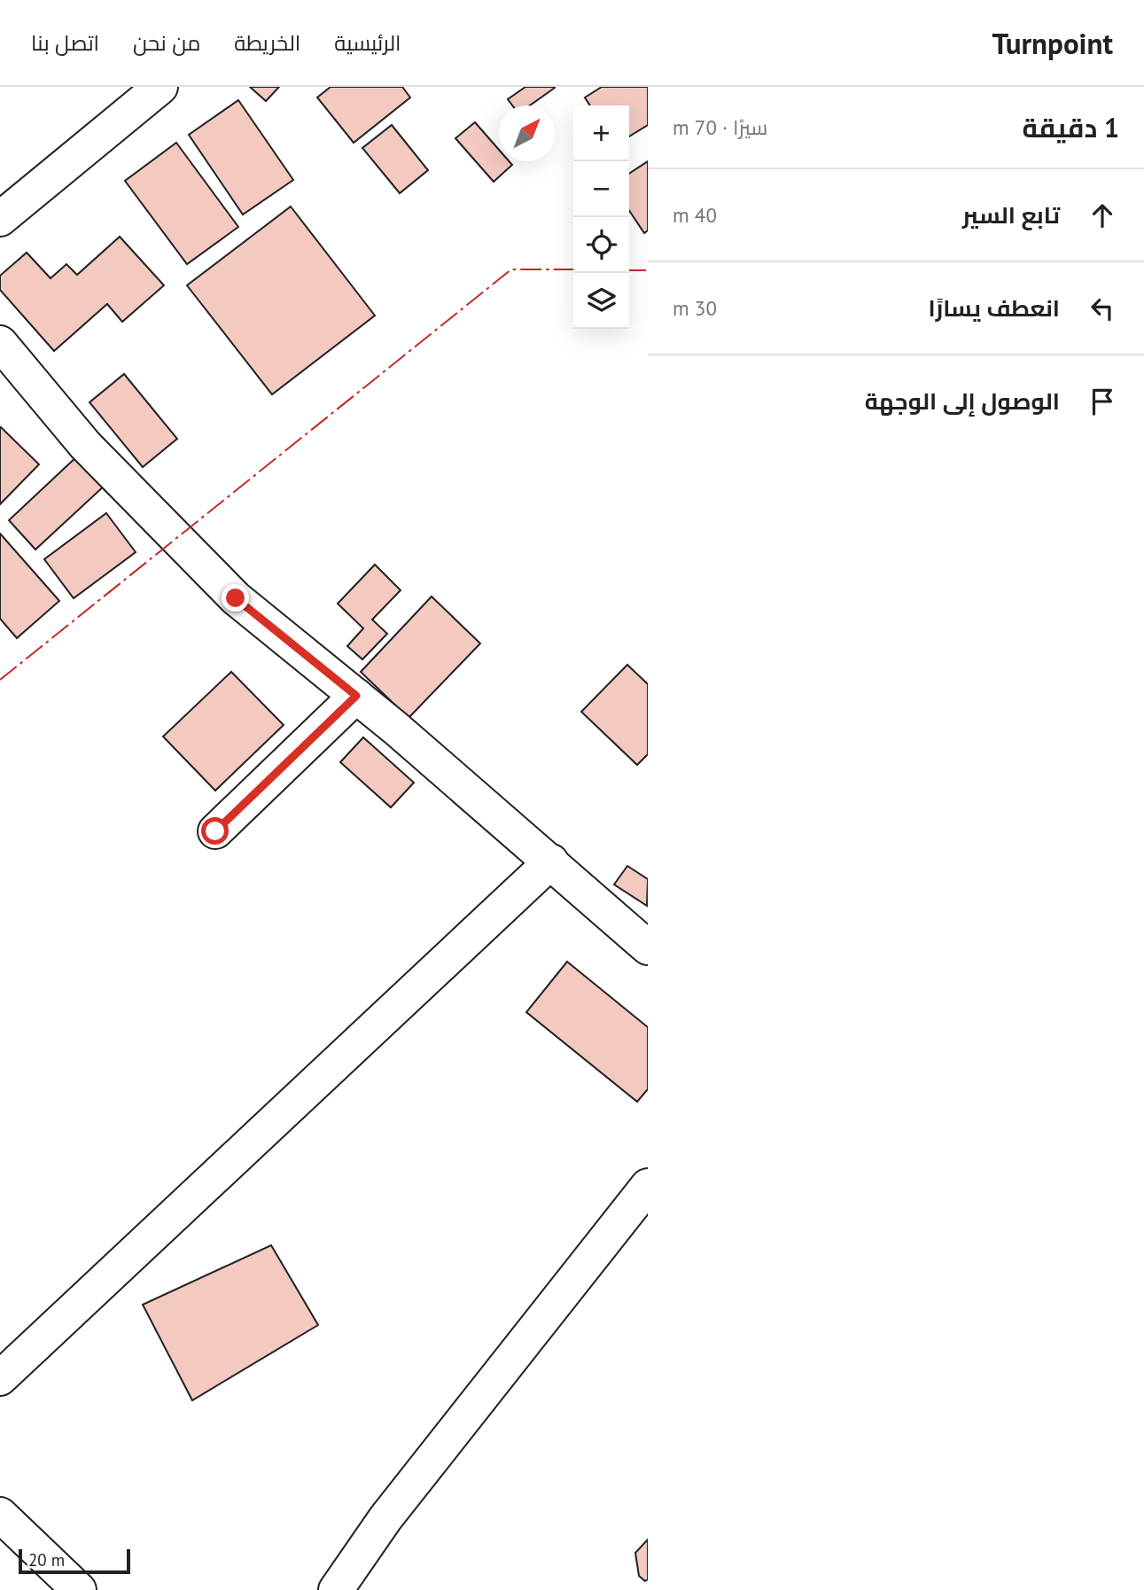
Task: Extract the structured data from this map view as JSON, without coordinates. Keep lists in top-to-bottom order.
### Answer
{
  "scale_bar": "20 m",
  "north": "top right",
  "page": {
    "header": "Turnpoint",
    "nav": [
      "الرئيسية",
      "الخريطة",
      "من نحن",
      "اتصل بنا"
    ],
    "heading": ["1 دقيقة", "سيرًا · 70 m"],
    "map_buttons": ["+", "−"],
    "list": [
      ["تابع السير", "40 m"],
      ["انعطف يسارًا", "30 m"],
      "الوصول إلى الوجهة"
    ],
    "scale": "20 m"
  }
}
